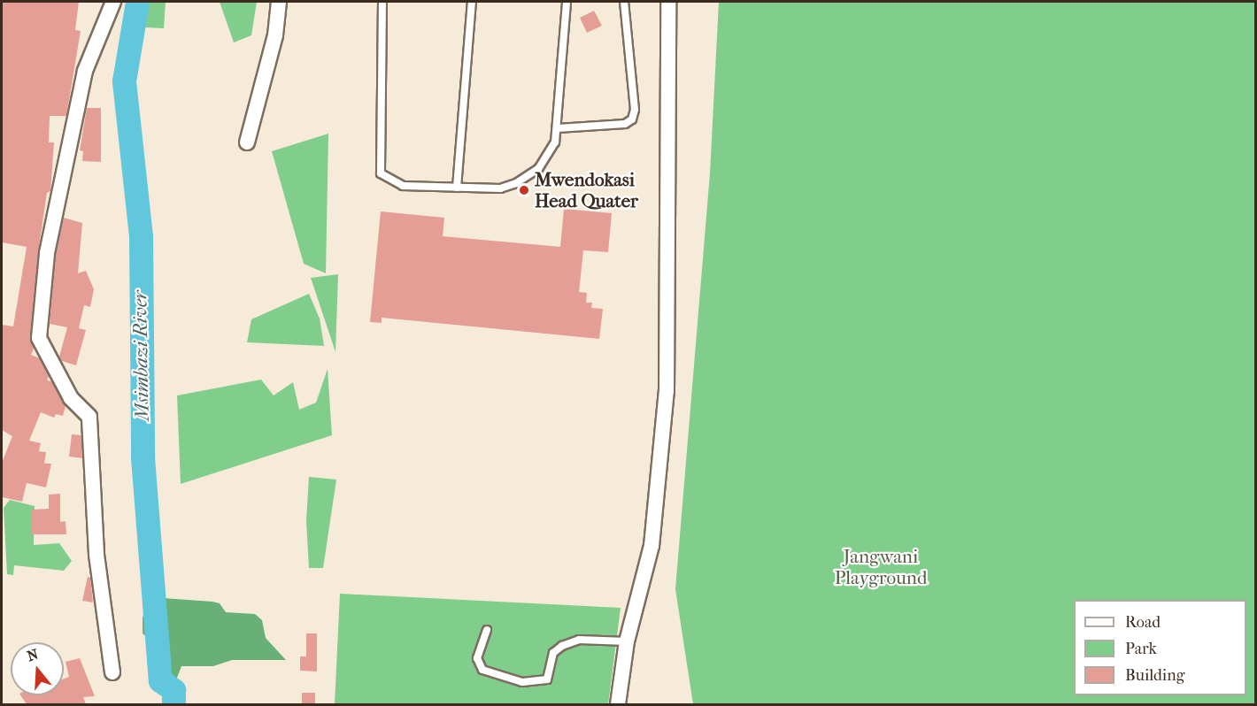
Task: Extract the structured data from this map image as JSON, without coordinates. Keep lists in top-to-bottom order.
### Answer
{
  "water": ["Msimbazi River"],
  "parks": ["Jangwani Playground"],
  "places": ["Mwendokasi Head Quater"],
  "legend": ["Road", "Park", "Building"],
  "north": "top"
}
